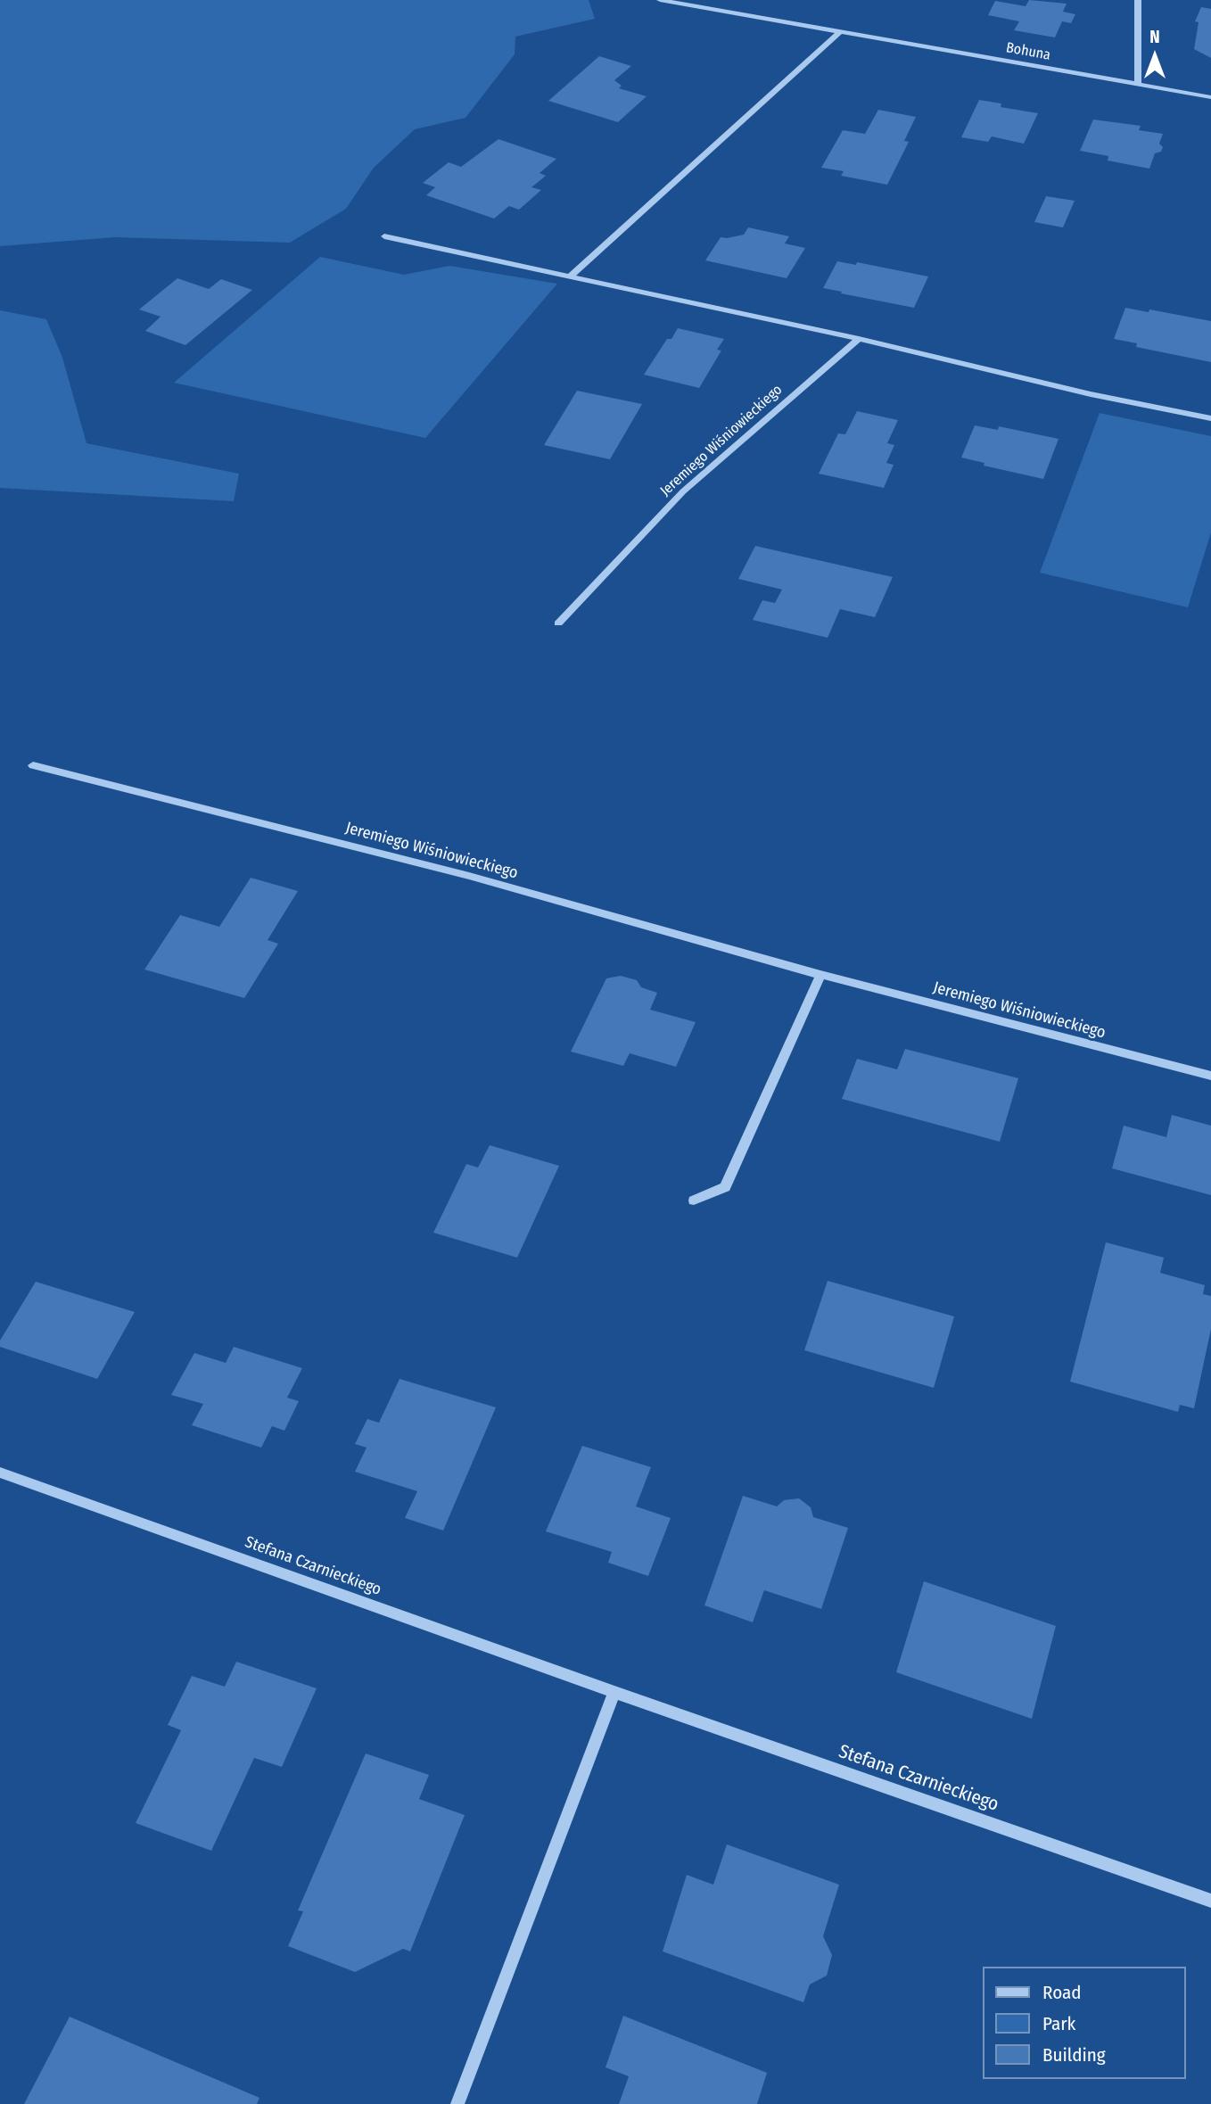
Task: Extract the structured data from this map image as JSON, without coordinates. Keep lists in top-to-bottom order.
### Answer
{
  "streets": {
    "street": ["Bohuna", "Jeremiego Wiśniowieckiego", "Stefana Czarnieckiego"]
  },
  "legend": ["Road", "Park", "Building"],
  "north": "top"
}
